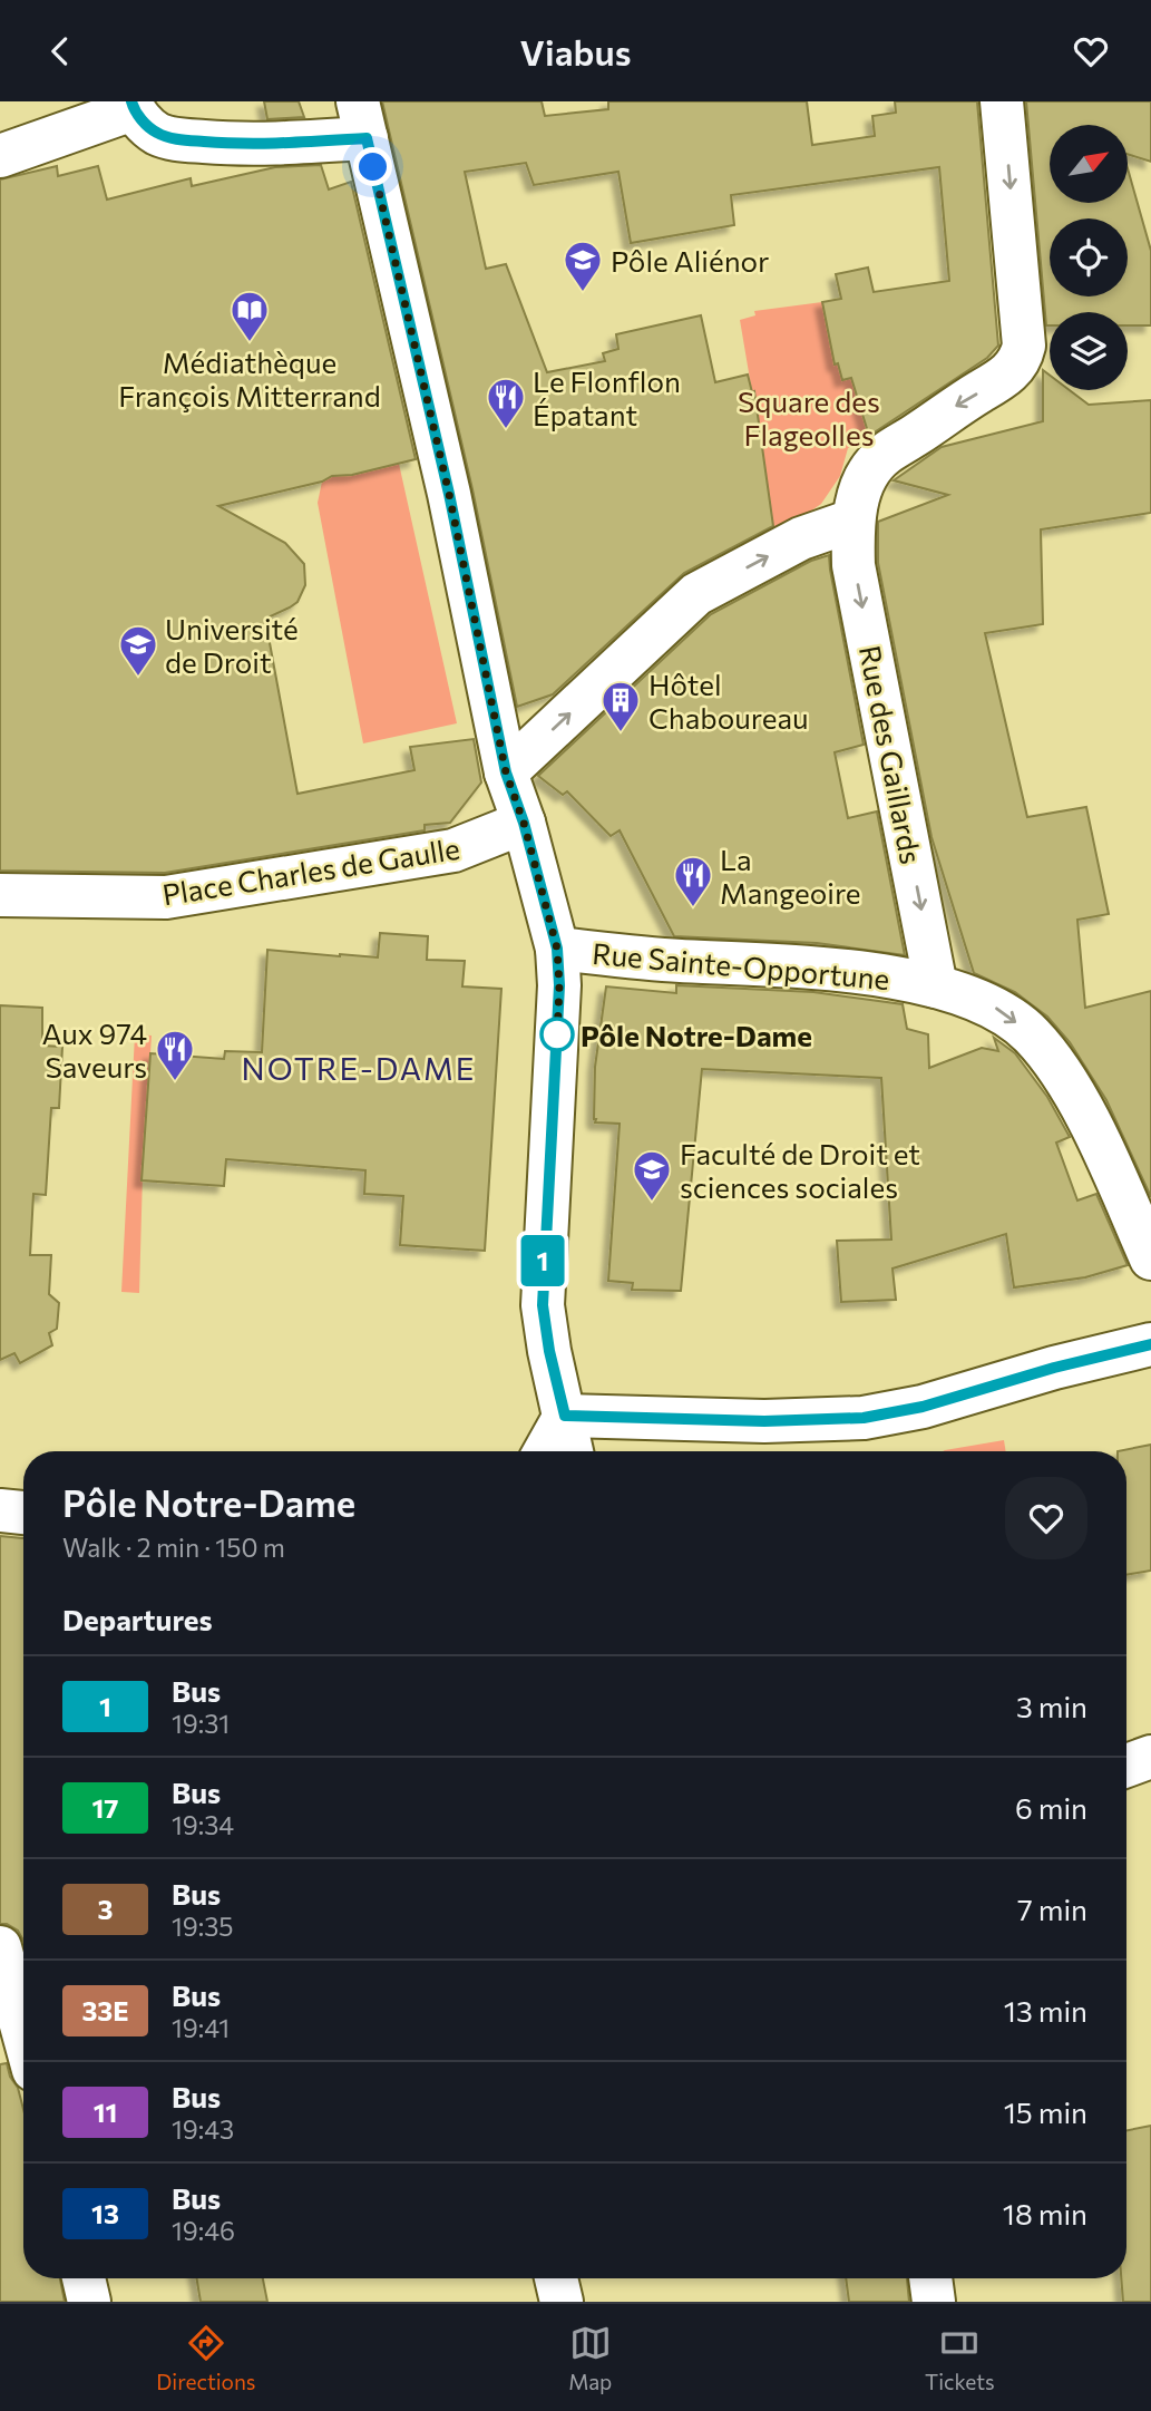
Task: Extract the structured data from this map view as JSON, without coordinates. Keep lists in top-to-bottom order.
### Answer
{
  "streets": {
    "street": ["Rue des Gaillards", "Place Charles de Gaulle", "Rue Sainte-Opportune"]
  },
  "crossings": [
    ["Rue des Gaillards", "Rue Sainte-Opportune"]
  ],
  "one_way": ["Rue Sainte-Opportune"],
  "districts": ["NOTRE-DAME"],
  "parks": ["Square des Flageolles"],
  "places": {
    "school or university": ["Pôle Aliénor", "Université de Droit", "Faculté de Droit et sciences sociales"],
    "library": ["Médiathèque François Mitterrand"],
    "restaurant": ["Le Flonflon Épatant", "La Mangeoire", "Aux 974 Saveurs"],
    "building": ["Hôtel Chaboureau"],
    "other": ["Pôle Notre-Dame"]
  },
  "lines": ["bus line 1"],
  "north": "top right",
  "page": {
    "header": "Viabus",
    "on_map": "1",
    "heading": [
      ["Pôle Notre-Dame", "Walk · 2 min · 150 m"],
      "Departures"
    ],
    "list": [
      {
        "mark": "1",
        "name": "Bus",
        "note": "19:31",
        "value": "3 min"
      },
      {
        "mark": "17",
        "name": "Bus",
        "note": "19:34",
        "value": "6 min"
      },
      {
        "mark": "3",
        "name": "Bus",
        "note": "19:35",
        "value": "7 min"
      },
      {
        "mark": "33E",
        "name": "Bus",
        "note": "19:41",
        "value": "13 min"
      },
      {
        "mark": "11",
        "name": "Bus",
        "note": "19:43",
        "value": "15 min"
      },
      {
        "mark": "13",
        "name": "Bus",
        "note": "19:46",
        "value": "18 min"
      }
    ],
    "tabs": ["Directions", "Map", "Tickets"]
  }
}
